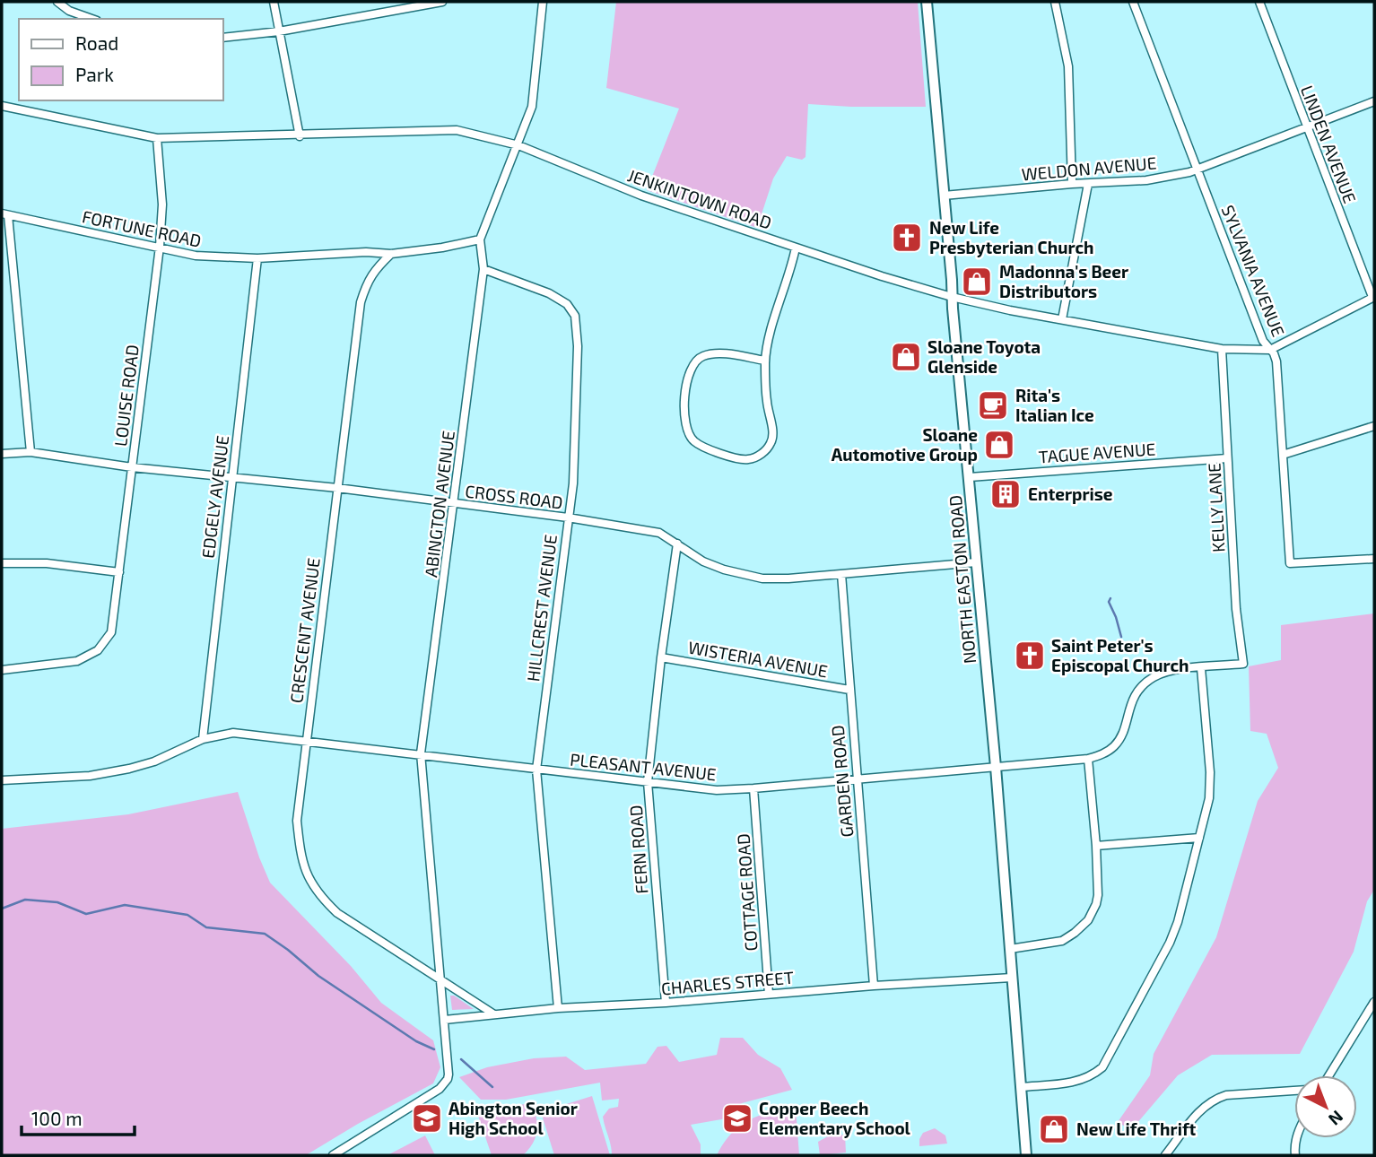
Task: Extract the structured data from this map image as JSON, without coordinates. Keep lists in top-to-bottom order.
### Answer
{
  "streets": {
    "main road": ["NORTH EASTON ROAD"],
    "street": [
      "LINDEN AVENUE",
      "WELDON AVENUE",
      "JENKINTOWN ROAD",
      "FORTUNE ROAD",
      "SYLVANIA AVENUE",
      "LOUISE ROAD",
      "TAGUE AVENUE",
      "EDGELY AVENUE",
      "CROSS ROAD",
      "ABINGTON AVENUE",
      "KELLY LANE",
      "HILLCREST AVENUE",
      "CRESCENT AVENUE",
      "WISTERIA AVENUE",
      "PLEASANT AVENUE",
      "GARDEN ROAD",
      "FERN ROAD",
      "COTTAGE ROAD",
      "CHARLES STREET"
    ]
  },
  "crossings": [
    ["LINDEN AVENUE", "WELDON AVENUE"],
    ["LINDEN AVENUE", "JENKINTOWN ROAD"],
    ["WELDON AVENUE", "SYLVANIA AVENUE"],
    ["WELDON AVENUE", "NORTH EASTON ROAD"],
    ["JENKINTOWN ROAD", "SYLVANIA AVENUE"],
    ["JENKINTOWN ROAD", "LOUISE ROAD"],
    ["JENKINTOWN ROAD", "ABINGTON AVENUE"],
    ["JENKINTOWN ROAD", "KELLY LANE"],
    ["JENKINTOWN ROAD", "NORTH EASTON ROAD"],
    ["FORTUNE ROAD", "LOUISE ROAD"],
    ["FORTUNE ROAD", "EDGELY AVENUE"],
    ["FORTUNE ROAD", "CRESCENT AVENUE"],
    ["LOUISE ROAD", "CROSS ROAD"],
    ["TAGUE AVENUE", "KELLY LANE"],
    ["TAGUE AVENUE", "NORTH EASTON ROAD"],
    ["EDGELY AVENUE", "CROSS ROAD"],
    ["EDGELY AVENUE", "PLEASANT AVENUE"],
    ["CROSS ROAD", "ABINGTON AVENUE"],
    ["CROSS ROAD", "NORTH EASTON ROAD"],
    ["CROSS ROAD", "HILLCREST AVENUE"],
    ["CROSS ROAD", "CRESCENT AVENUE"],
    ["CROSS ROAD", "GARDEN ROAD"],
    ["CROSS ROAD", "FERN ROAD"],
    ["ABINGTON AVENUE", "HILLCREST AVENUE"],
    ["ABINGTON AVENUE", "CRESCENT AVENUE"],
    ["ABINGTON AVENUE", "PLEASANT AVENUE"],
    ["ABINGTON AVENUE", "CHARLES STREET"],
    ["KELLY LANE", "PLEASANT AVENUE"],
    ["NORTH EASTON ROAD", "PLEASANT AVENUE"],
    ["NORTH EASTON ROAD", "CHARLES STREET"],
    ["HILLCREST AVENUE", "PLEASANT AVENUE"],
    ["HILLCREST AVENUE", "CHARLES STREET"],
    ["CRESCENT AVENUE", "PLEASANT AVENUE"],
    ["CRESCENT AVENUE", "CHARLES STREET"],
    ["WISTERIA AVENUE", "GARDEN ROAD"],
    ["WISTERIA AVENUE", "FERN ROAD"],
    ["PLEASANT AVENUE", "GARDEN ROAD"],
    ["PLEASANT AVENUE", "FERN ROAD"],
    ["PLEASANT AVENUE", "COTTAGE ROAD"],
    ["GARDEN ROAD", "CHARLES STREET"],
    ["FERN ROAD", "CHARLES STREET"],
    ["COTTAGE ROAD", "CHARLES STREET"]
  ],
  "places": {
    "church": ["New Life Presbyterian Church", "Saint Peter's Episcopal Church"],
    "shop": [
      "Madonna's Beer Distributors",
      "Sloane Toyota Glenside",
      "Sloane Automotive Group",
      "New Life Thrift"
    ],
    "cafe": ["Rita's Italian Ice"],
    "building": ["Enterprise"],
    "school or university": ["Abington Senior High School", "Copper Beech Elementary School"]
  },
  "legend": ["Road", "Park"],
  "scale_bar": "100 m",
  "north": "bottom right"
}
